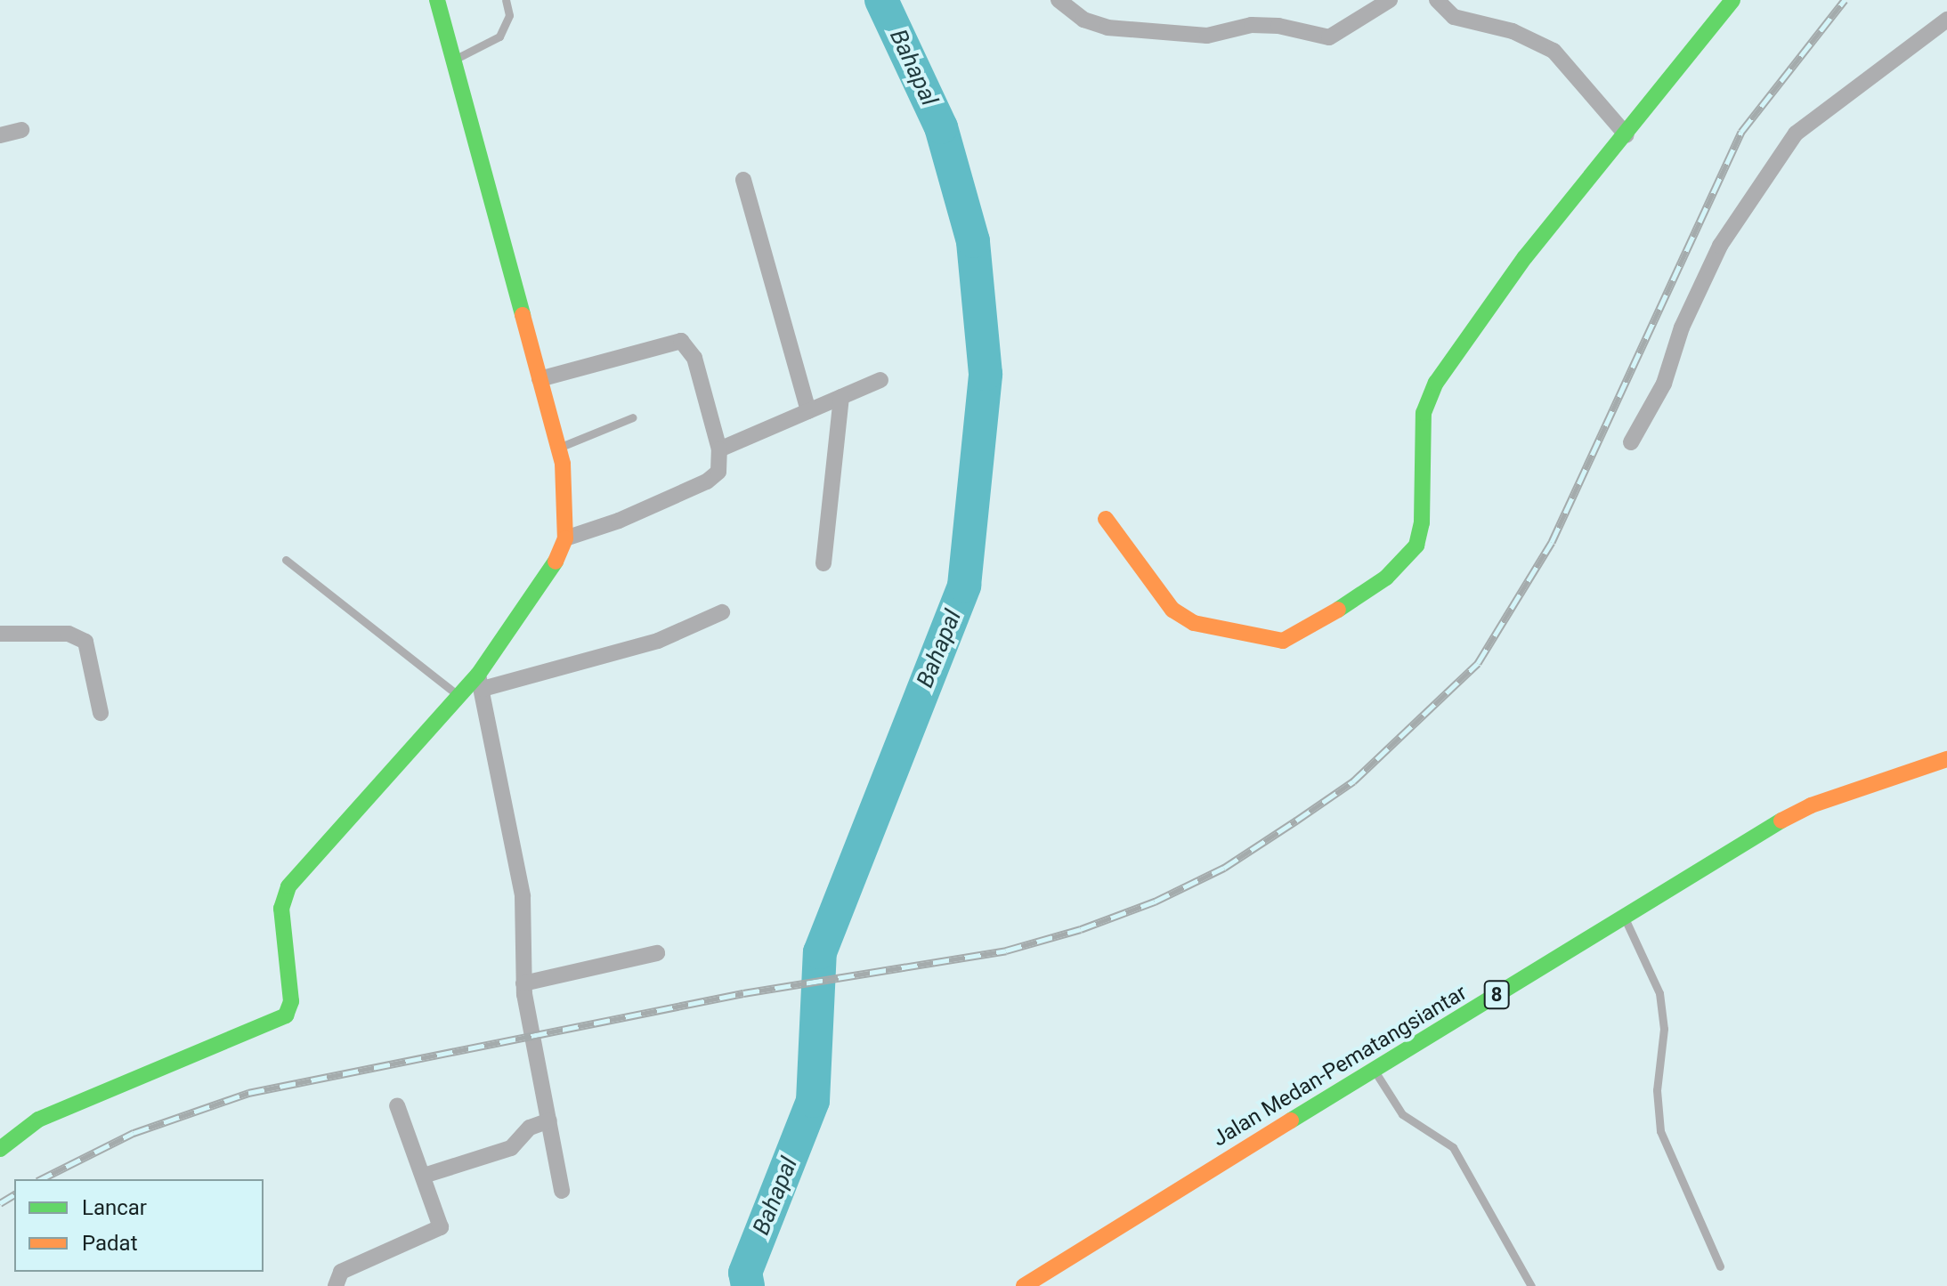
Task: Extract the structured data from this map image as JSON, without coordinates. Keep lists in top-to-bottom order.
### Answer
{
  "streets": {
    "main road": ["8", "Jalan Medan-Pematangsiantar"]
  },
  "crossings": [
    ["8", "Jalan Medan-Pematangsiantar"]
  ],
  "water": ["Bahapal"],
  "legend": ["Lancar", "Padat"]
}
